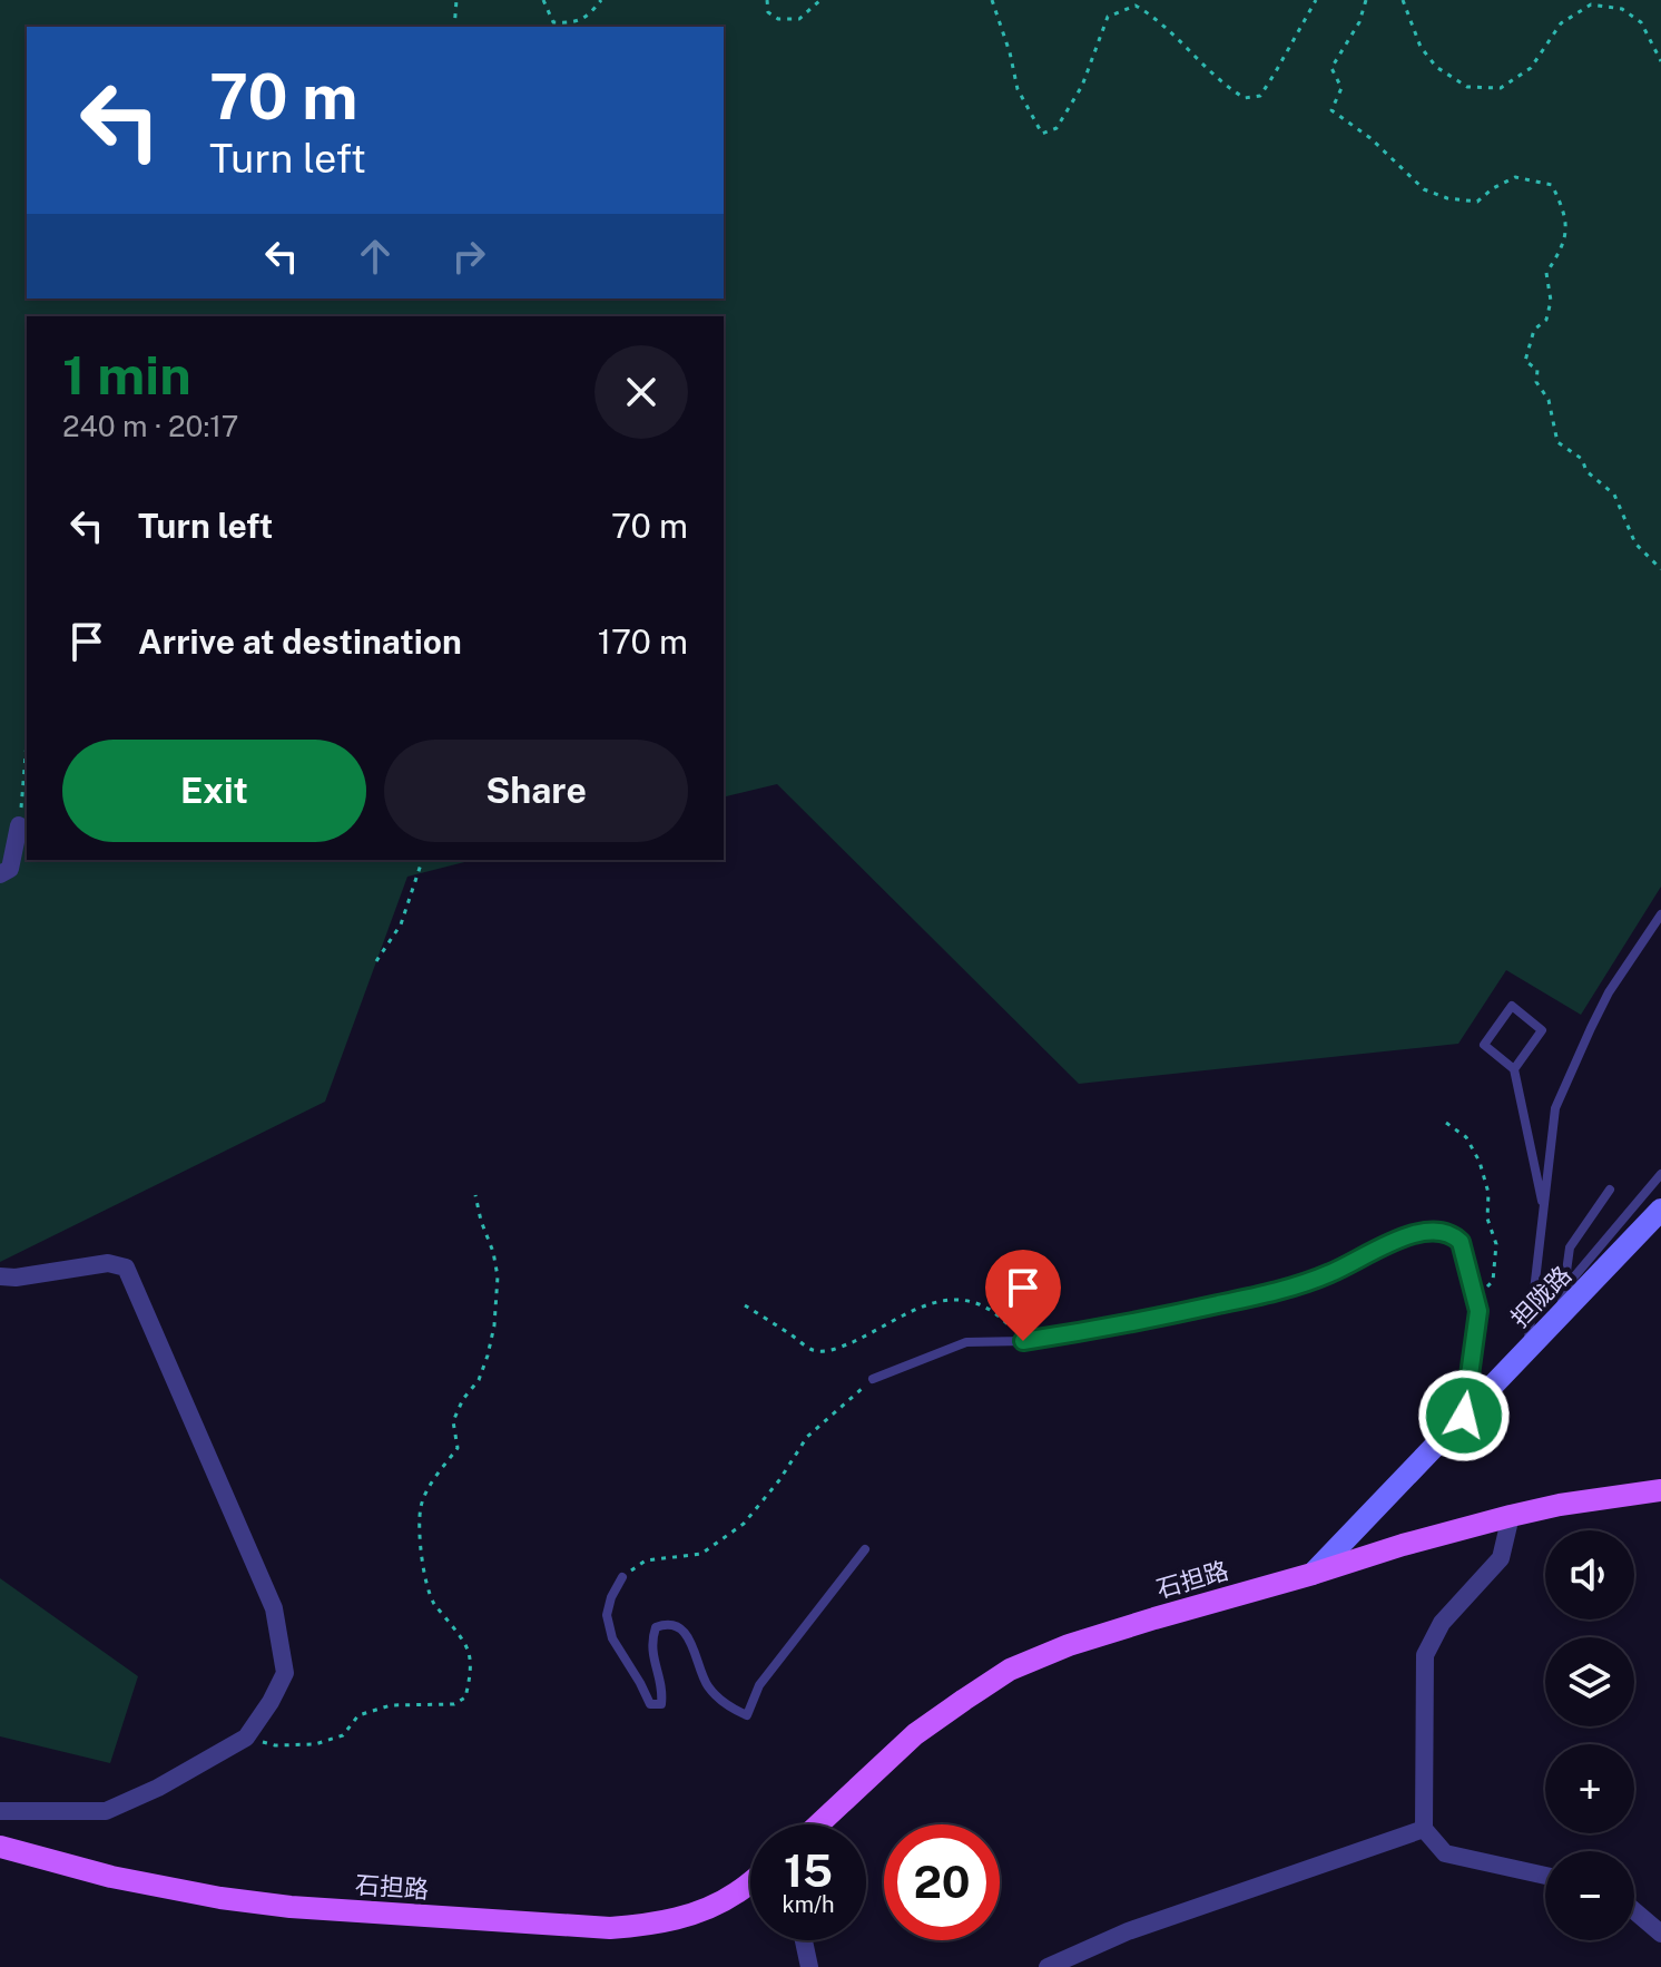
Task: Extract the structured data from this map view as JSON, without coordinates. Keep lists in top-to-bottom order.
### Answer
{
  "streets": {
    "main road": ["石担路"],
    "street": ["担陇路"]
  },
  "crossings": [
    ["担陇路", "石担路"]
  ],
  "page": {
    "turn": ["70 m", "Turn left"],
    "heading": ["1 min", "240 m · 20:17"],
    "list": [
      {
        "name": "Turn left",
        "value": "70 m"
      },
      {
        "name": "Arrive at destination",
        "value": "170 m"
      }
    ],
    "buttons": ["Exit", "Share"],
    "map_buttons": ["+", "−"],
    "speed": "15 km/h",
    "limit": "20"
  }
}
